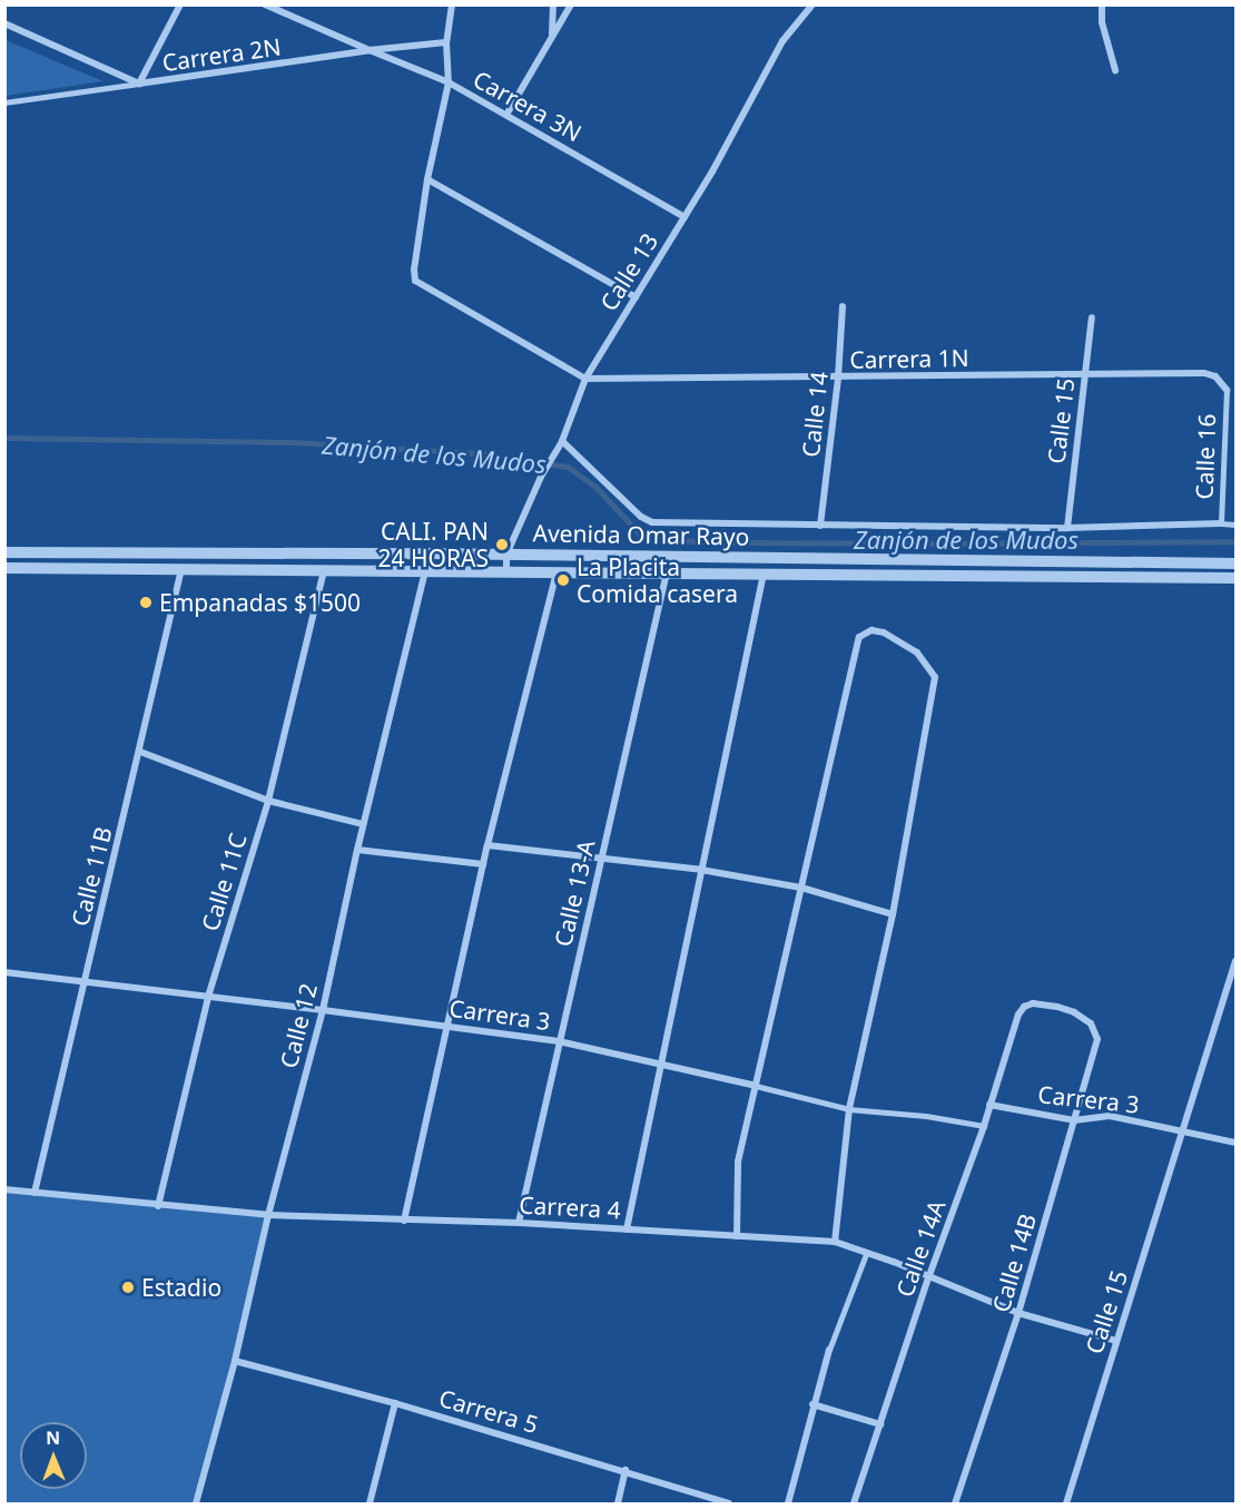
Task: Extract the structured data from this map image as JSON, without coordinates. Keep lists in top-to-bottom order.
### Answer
{
  "streets": {
    "street": [
      "Carrera 2N",
      "Carrera 3N",
      "Calle 13",
      "Carrera 1N",
      "Calle 14",
      "Calle 15",
      "Calle 16",
      "Avenida Omar Rayo",
      "Calle 11B",
      "Calle 11C",
      "Calle 13-A",
      "Carrera 3",
      "Calle 12",
      "Carrera 4",
      "Calle 14A",
      "Calle 14B",
      "Carrera 5"
    ]
  },
  "crossings": [
    ["Carrera 3N", "Calle 13"],
    ["Calle 13", "Carrera 1N"],
    ["Calle 13", "Avenida Omar Rayo"],
    ["Carrera 1N", "Calle 14"],
    ["Carrera 1N", "Calle 15"],
    ["Carrera 1N", "Calle 16"],
    ["Calle 15", "Carrera 3"],
    ["Calle 15", "Carrera 4"],
    ["Avenida Omar Rayo", "Calle 11B"],
    ["Avenida Omar Rayo", "Calle 11C"],
    ["Avenida Omar Rayo", "Calle 13-A"],
    ["Avenida Omar Rayo", "Calle 12"],
    ["Calle 11B", "Carrera 3"],
    ["Calle 11B", "Carrera 4"],
    ["Calle 11C", "Carrera 3"],
    ["Calle 11C", "Carrera 4"],
    ["Calle 13-A", "Carrera 3"],
    ["Calle 13-A", "Carrera 4"],
    ["Carrera 3", "Calle 12"],
    ["Carrera 3", "Calle 14A"],
    ["Carrera 3", "Calle 14B"],
    ["Calle 12", "Carrera 4"],
    ["Calle 12", "Carrera 5"],
    ["Carrera 4", "Calle 14A"],
    ["Carrera 4", "Calle 14B"],
    ["Calle 14A", "Calle 14B"]
  ],
  "water": ["Zanjón de los Mudos"],
  "places": [
    "CALI. PAN 24 HORAS",
    "La Placita Comida casera",
    "Empanadas $1500",
    "Estadio"
  ],
  "north": "top"
}
